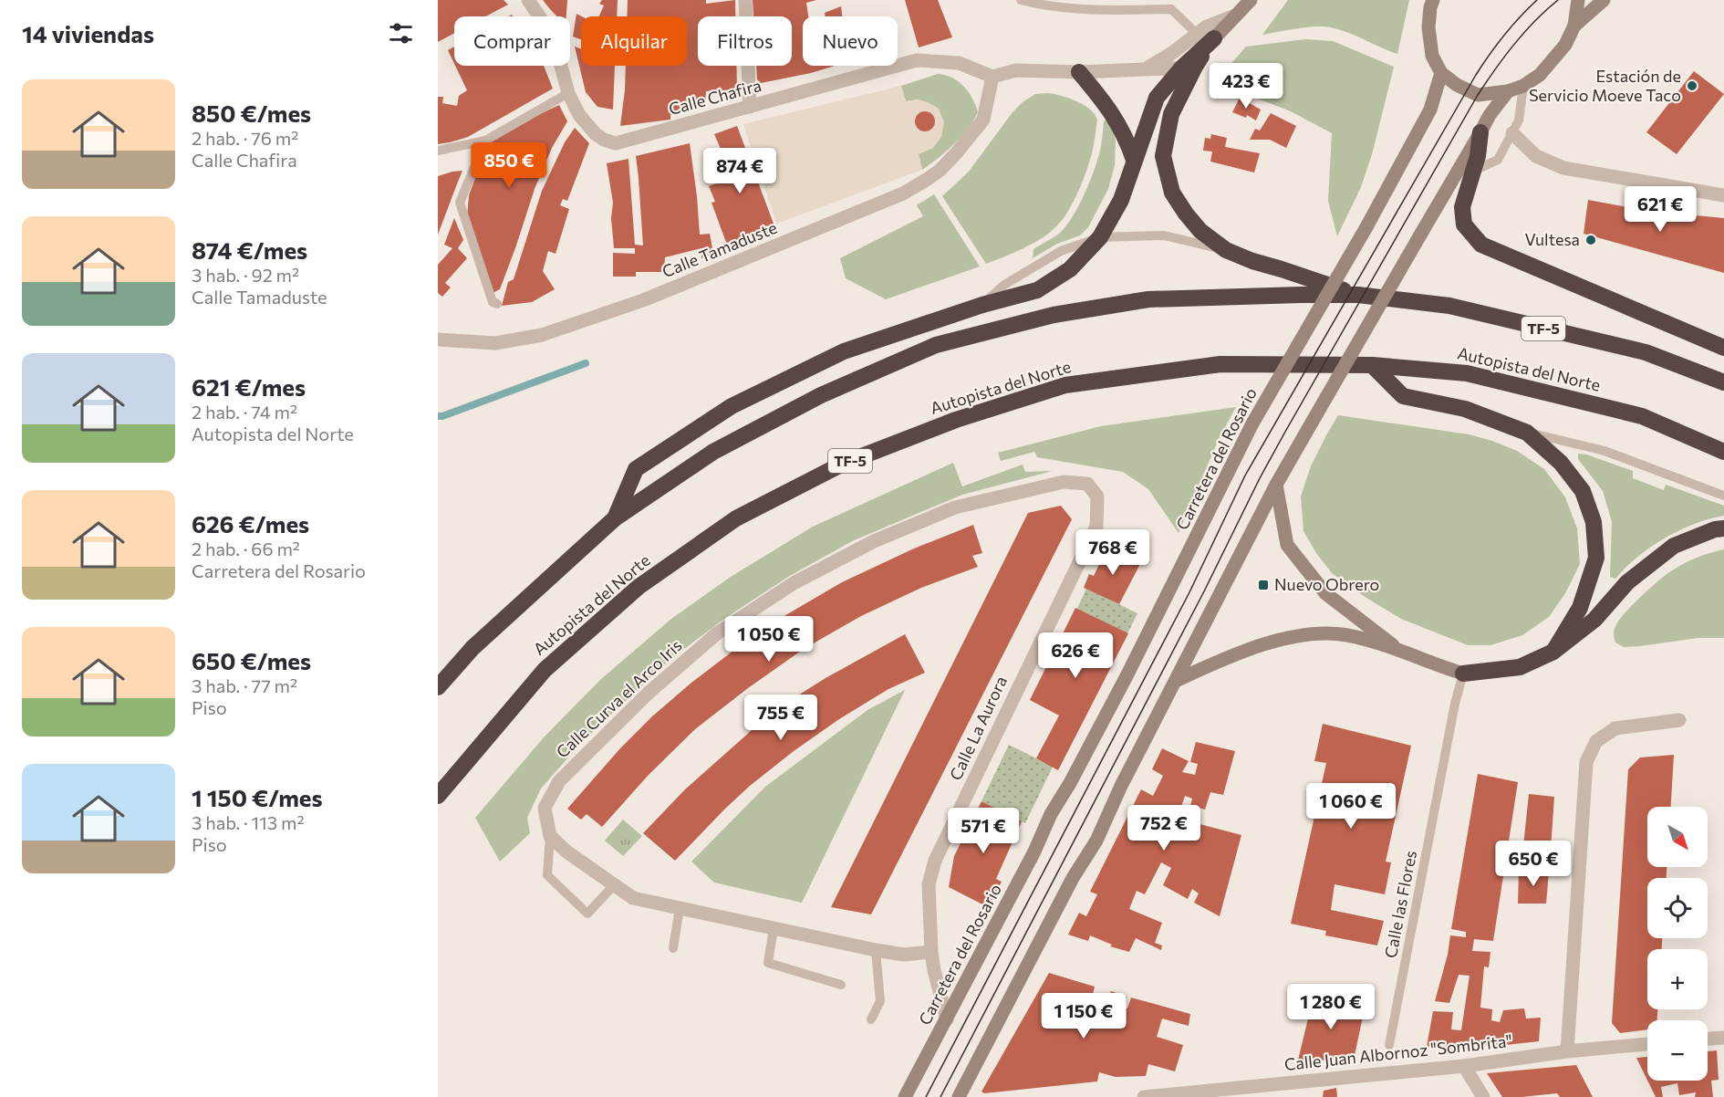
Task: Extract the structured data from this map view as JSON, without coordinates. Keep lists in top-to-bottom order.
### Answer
{
  "streets": {
    "highway": ["TF-5", "Autopista del Norte"],
    "main road": ["Carretera del Rosario"],
    "street": [
      "Calle Chafira",
      "Calle Tamaduste",
      "Calle Curva el Arco Iris",
      "Calle La Aurora",
      "Calle Juan Albornoz \"Sombrita\""
    ],
    "lane": ["Calle las Flores"]
  },
  "crossings": [
    ["Calle Chafira", "Calle Tamaduste"],
    ["Carretera del Rosario", "Calle La Aurora"],
    ["Calle Curva el Arco Iris", "Calle La Aurora"]
  ],
  "places": {
    "other": ["Estación de Servicio Moeve Taco", "Vultesa"],
    "transit": ["Nuevo Obrero"]
  },
  "north": "bottom right",
  "page": {
    "heading": "14 viviendas",
    "chip": [
      "Comprar",
      "Alquilar",
      "Filtros",
      "Nuevo"
    ],
    "price": [
      "423 €",
      "850 €",
      "874 €",
      "621 €",
      "768 €",
      "1 050 €",
      "626 €",
      "755 €",
      "1 060 €",
      "752 €",
      "571 €",
      "650 €",
      "1 280 €",
      "1 150 €"
    ],
    "list": [
      {
        "name": "850 €/mes",
        "note": "2 hab. · 76 m² · Calle Chafira"
      },
      {
        "name": "874 €/mes",
        "note": "3 hab. · 92 m² · Calle Tamaduste"
      },
      {
        "name": "621 €/mes",
        "note": "2 hab. · 74 m² · Autopista del Norte"
      },
      {
        "name": "626 €/mes",
        "note": "2 hab. · 66 m² · Carretera del Rosario"
      },
      {
        "name": "650 €/mes",
        "note": "3 hab. · 77 m² · Piso"
      },
      {
        "name": "1 150 €/mes",
        "note": "3 hab. · 113 m² · Piso"
      }
    ],
    "map_buttons": ["+", "−"]
  }
}
